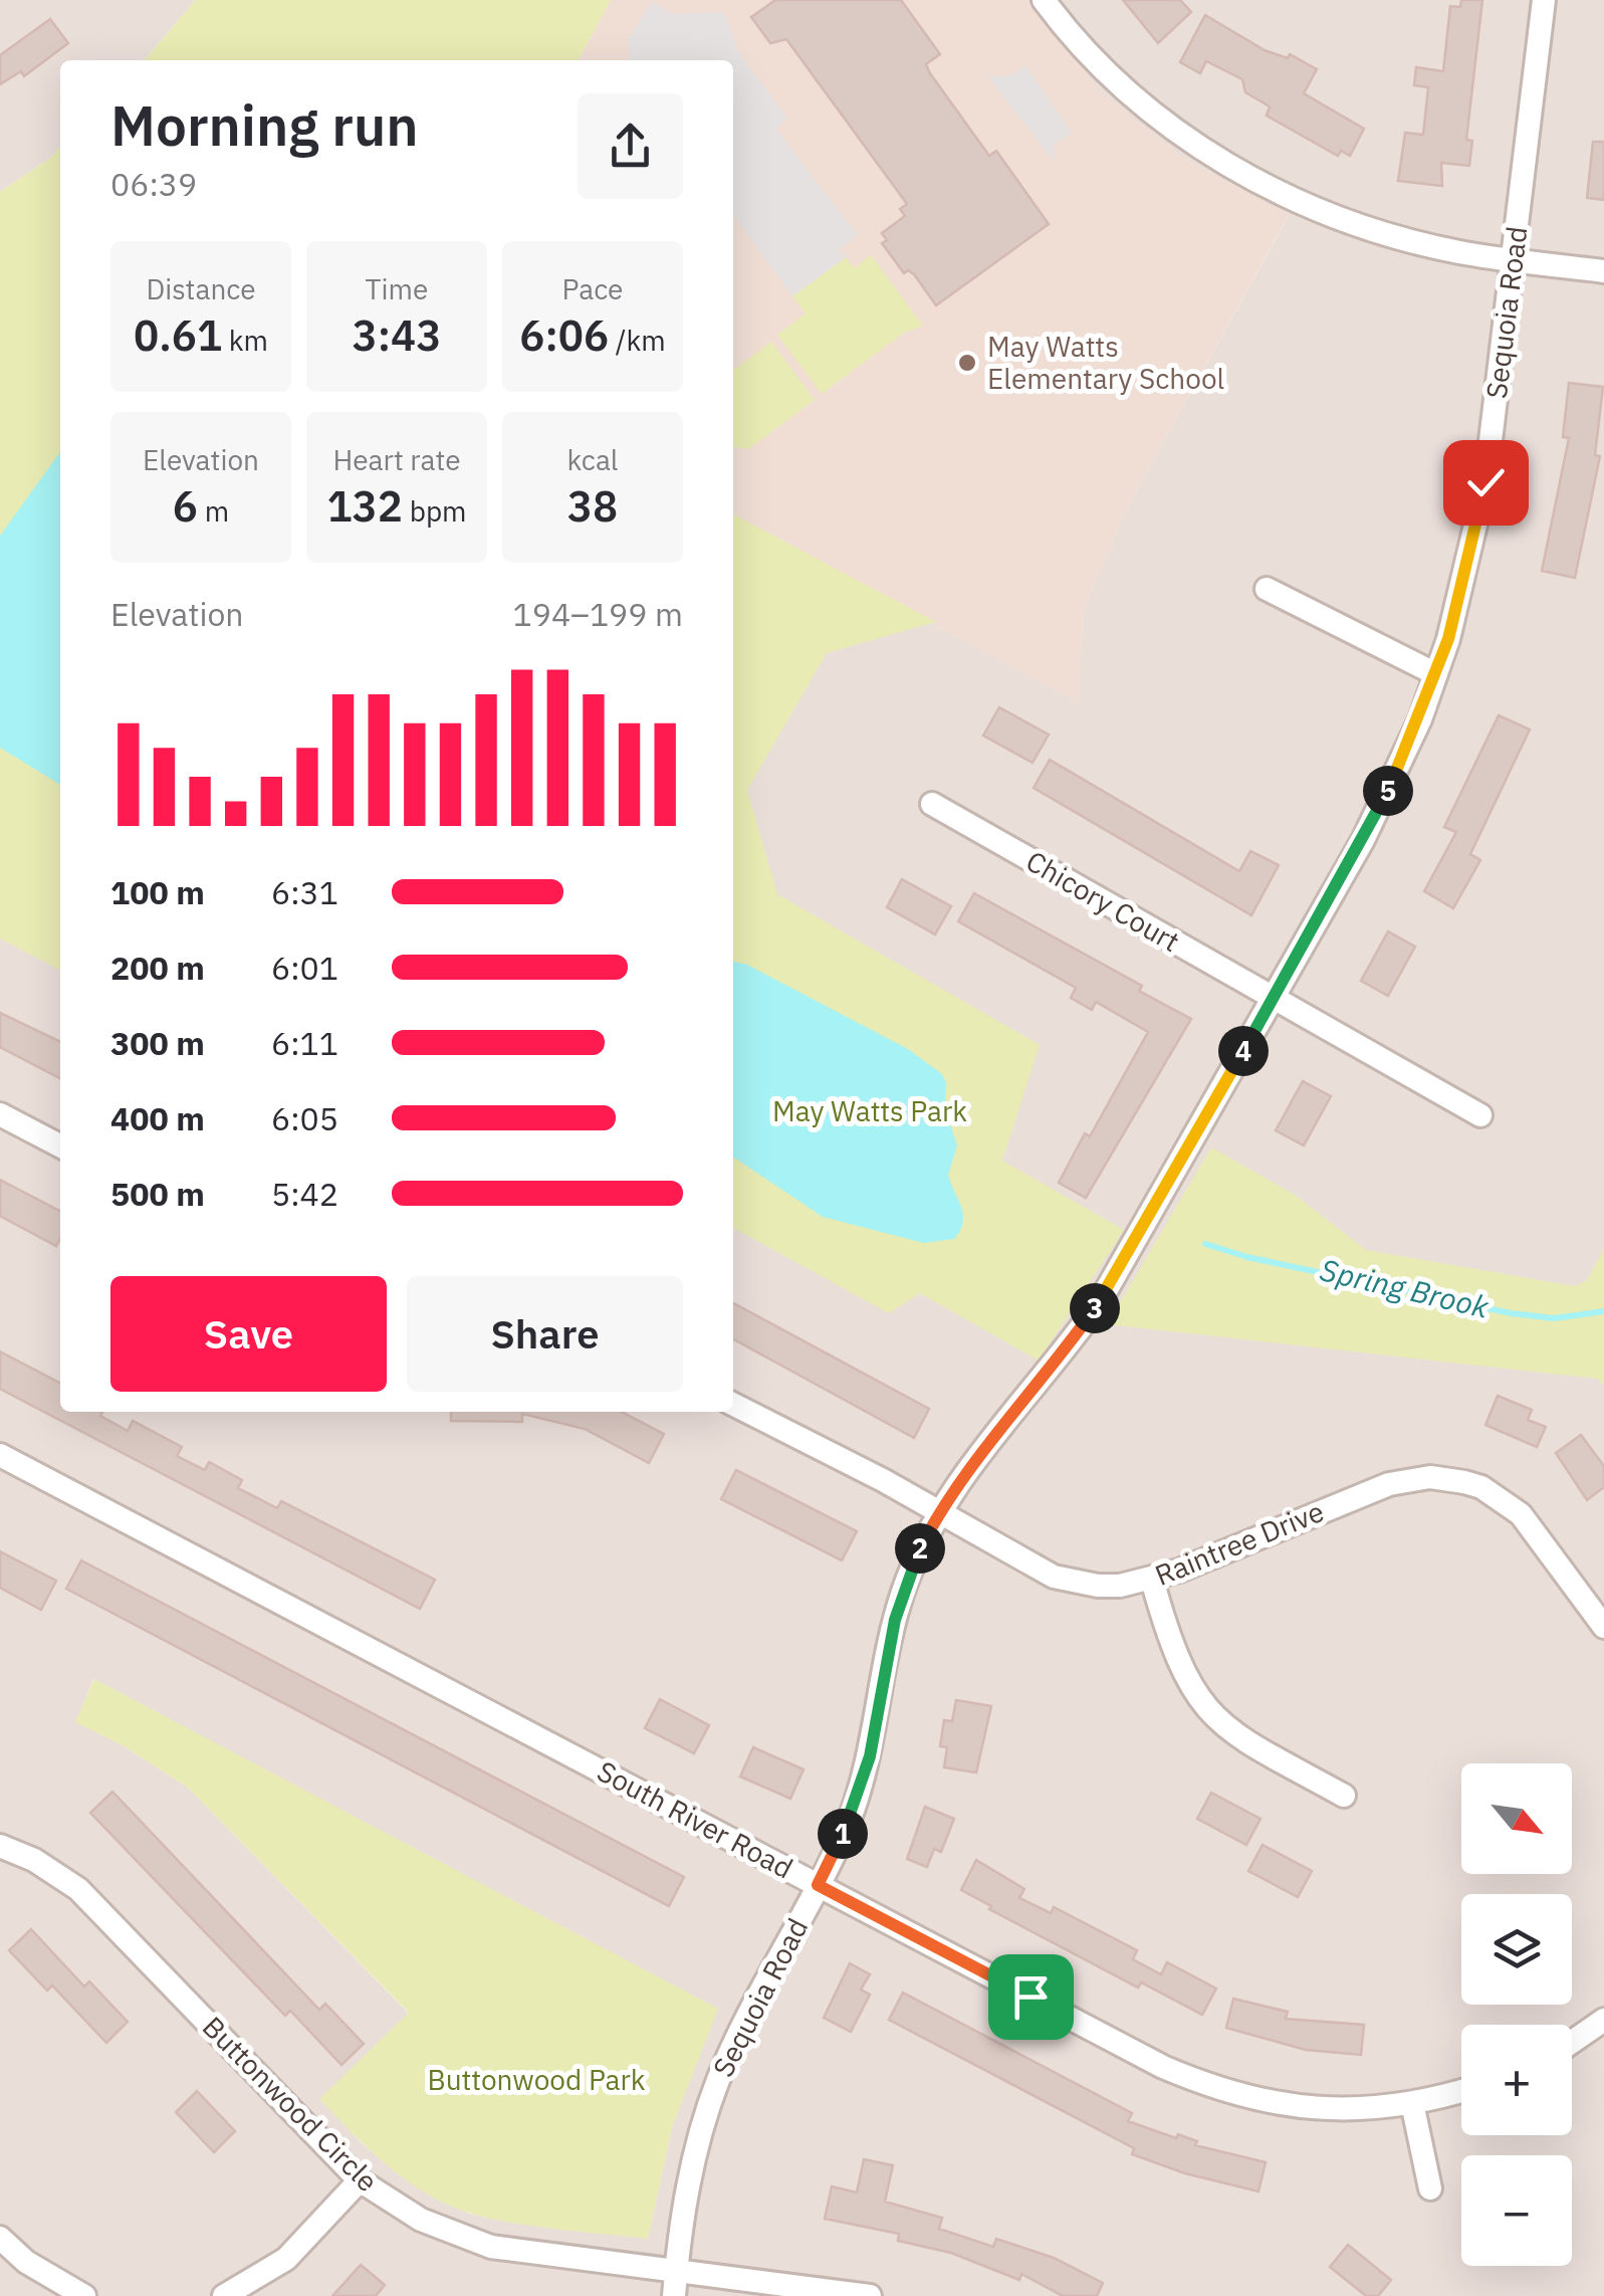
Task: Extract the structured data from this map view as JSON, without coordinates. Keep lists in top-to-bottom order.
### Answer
{
  "streets": {
    "street": [
      "Sequoia Road",
      "Chicory Court",
      "Raintree Drive",
      "South River Road",
      "Buttonwood Circle"
    ]
  },
  "crossings": [
    ["Sequoia Road", "Chicory Court"],
    ["Sequoia Road", "Raintree Drive"],
    ["Sequoia Road", "South River Road"],
    ["Sequoia Road", "Buttonwood Circle"]
  ],
  "water": ["Spring Brook"],
  "parks": ["May Watts Park", "Buttonwood Park"],
  "places": ["May Watts Elementary School"],
  "north": "bottom right",
  "page": {
    "heading": ["Morning run", "06:39"],
    "stats": [
      ["Distance", "0.61 km"],
      ["Time", "3:43"],
      ["Pace", "6:06 /km"],
      ["Elevation", "6 m"],
      ["Heart rate", "132 bpm"],
      ["kcal", "38"]
    ],
    "chart": ["Elevation", "194–199 m"],
    "pins": [
      "5",
      "4",
      "3",
      "2",
      "1"
    ],
    "list": [
      {
        "name": "100 m",
        "note": "6:31"
      },
      {
        "name": "200 m",
        "note": "6:01"
      },
      {
        "name": "300 m",
        "note": "6:11"
      },
      {
        "name": "400 m",
        "note": "6:05"
      },
      {
        "name": "500 m",
        "note": "5:42"
      }
    ],
    "buttons": ["Save", "Share"],
    "map_buttons": ["+", "−"]
  }
}
